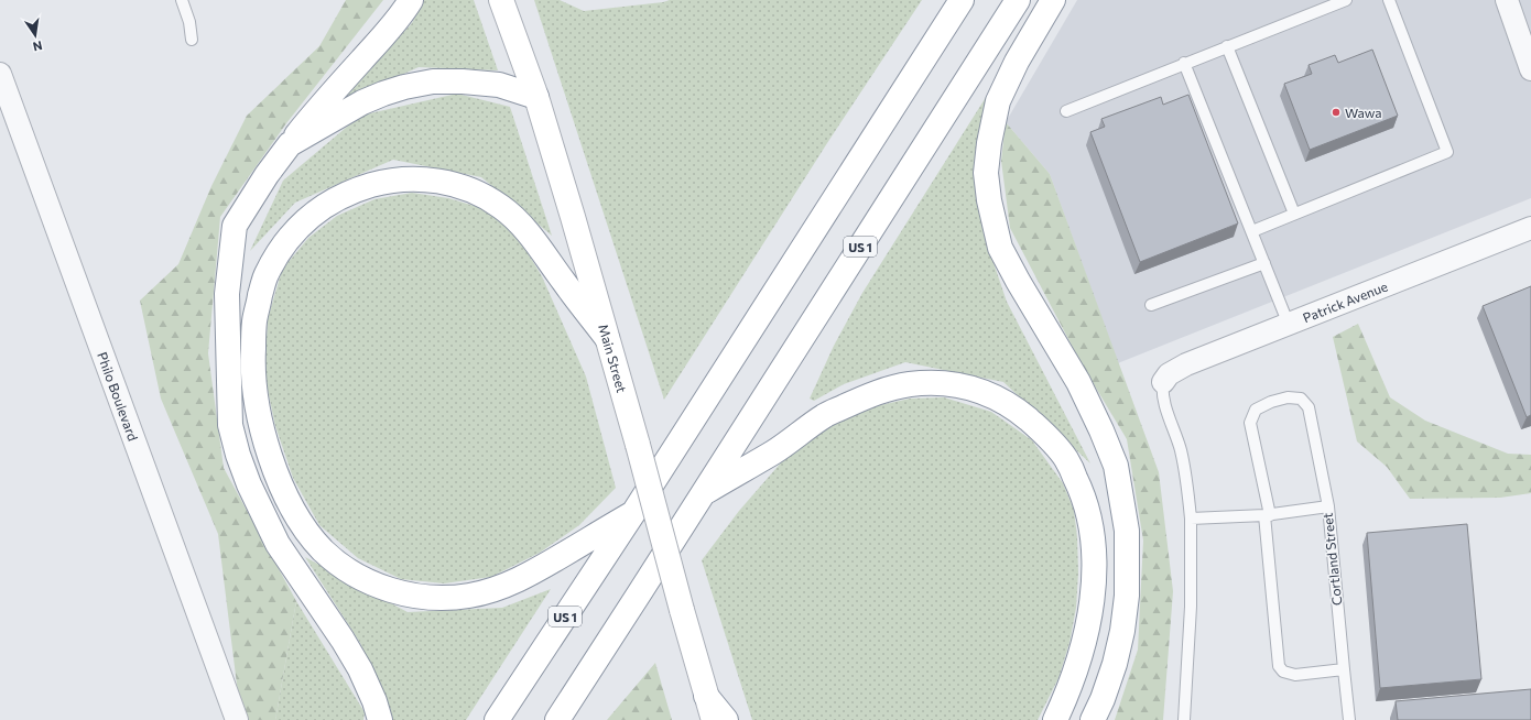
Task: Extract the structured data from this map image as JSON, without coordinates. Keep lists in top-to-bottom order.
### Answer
{
  "streets": {
    "main road": ["US 1", "Main Street"],
    "street": ["Patrick Avenue", "Philo Boulevard"],
    "lane": ["Cortland Street"]
  },
  "places": ["Wawa"],
  "north": "bottom"
}
